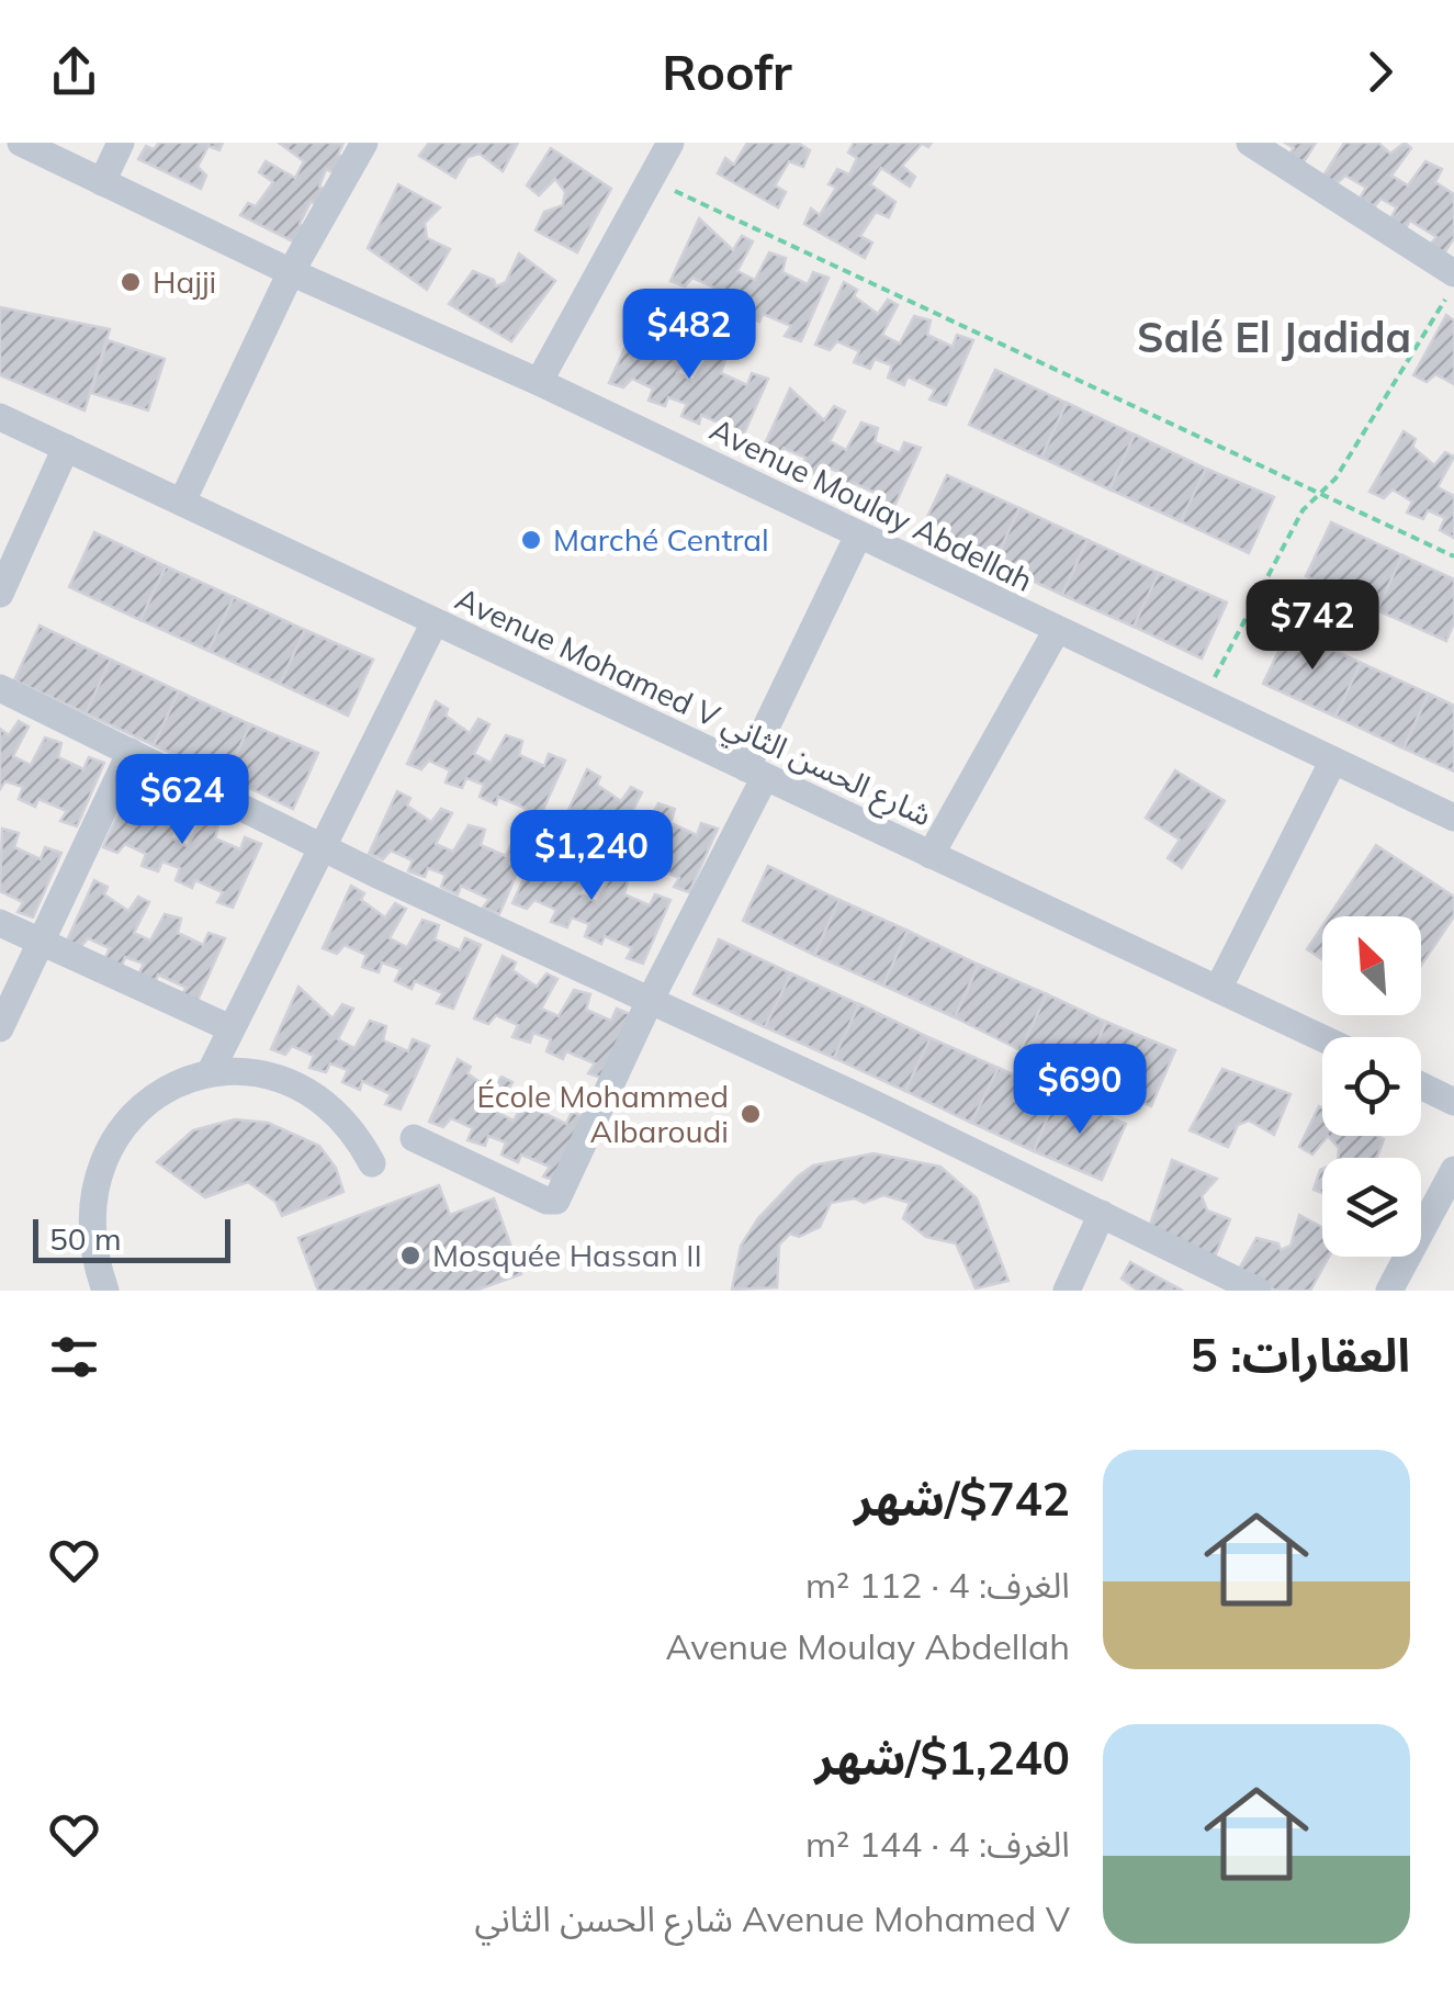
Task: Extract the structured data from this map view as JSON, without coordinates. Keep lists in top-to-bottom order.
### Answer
{
  "streets": {
    "street": ["Avenue Moulay Abdellah", "Avenue Mohamed V شارع الحسن الثاني"]
  },
  "districts": ["Salé El Jadida"],
  "places": [
    "Hajji",
    "Marché Central",
    "École Mohammed Albaroudi",
    "Mosquée Hassan II"
  ],
  "scale_bar": "50 m",
  "north": "top left",
  "page": {
    "header": "Roofr",
    "price": [
      "$482",
      "$742",
      "$624",
      "$1,240",
      "$690"
    ],
    "scale": "50 m",
    "heading": "العقارات: 5",
    "list": [
      {
        "name": "$742/شهر",
        "note": "الغرف: 4 · 112 m² · Avenue Moulay Abdellah"
      },
      {
        "name": "$1,240/شهر",
        "note": "الغرف: 4 · 144 m² · Avenue Mohamed V شارع الحسن الثاني"
      }
    ]
  }
}
